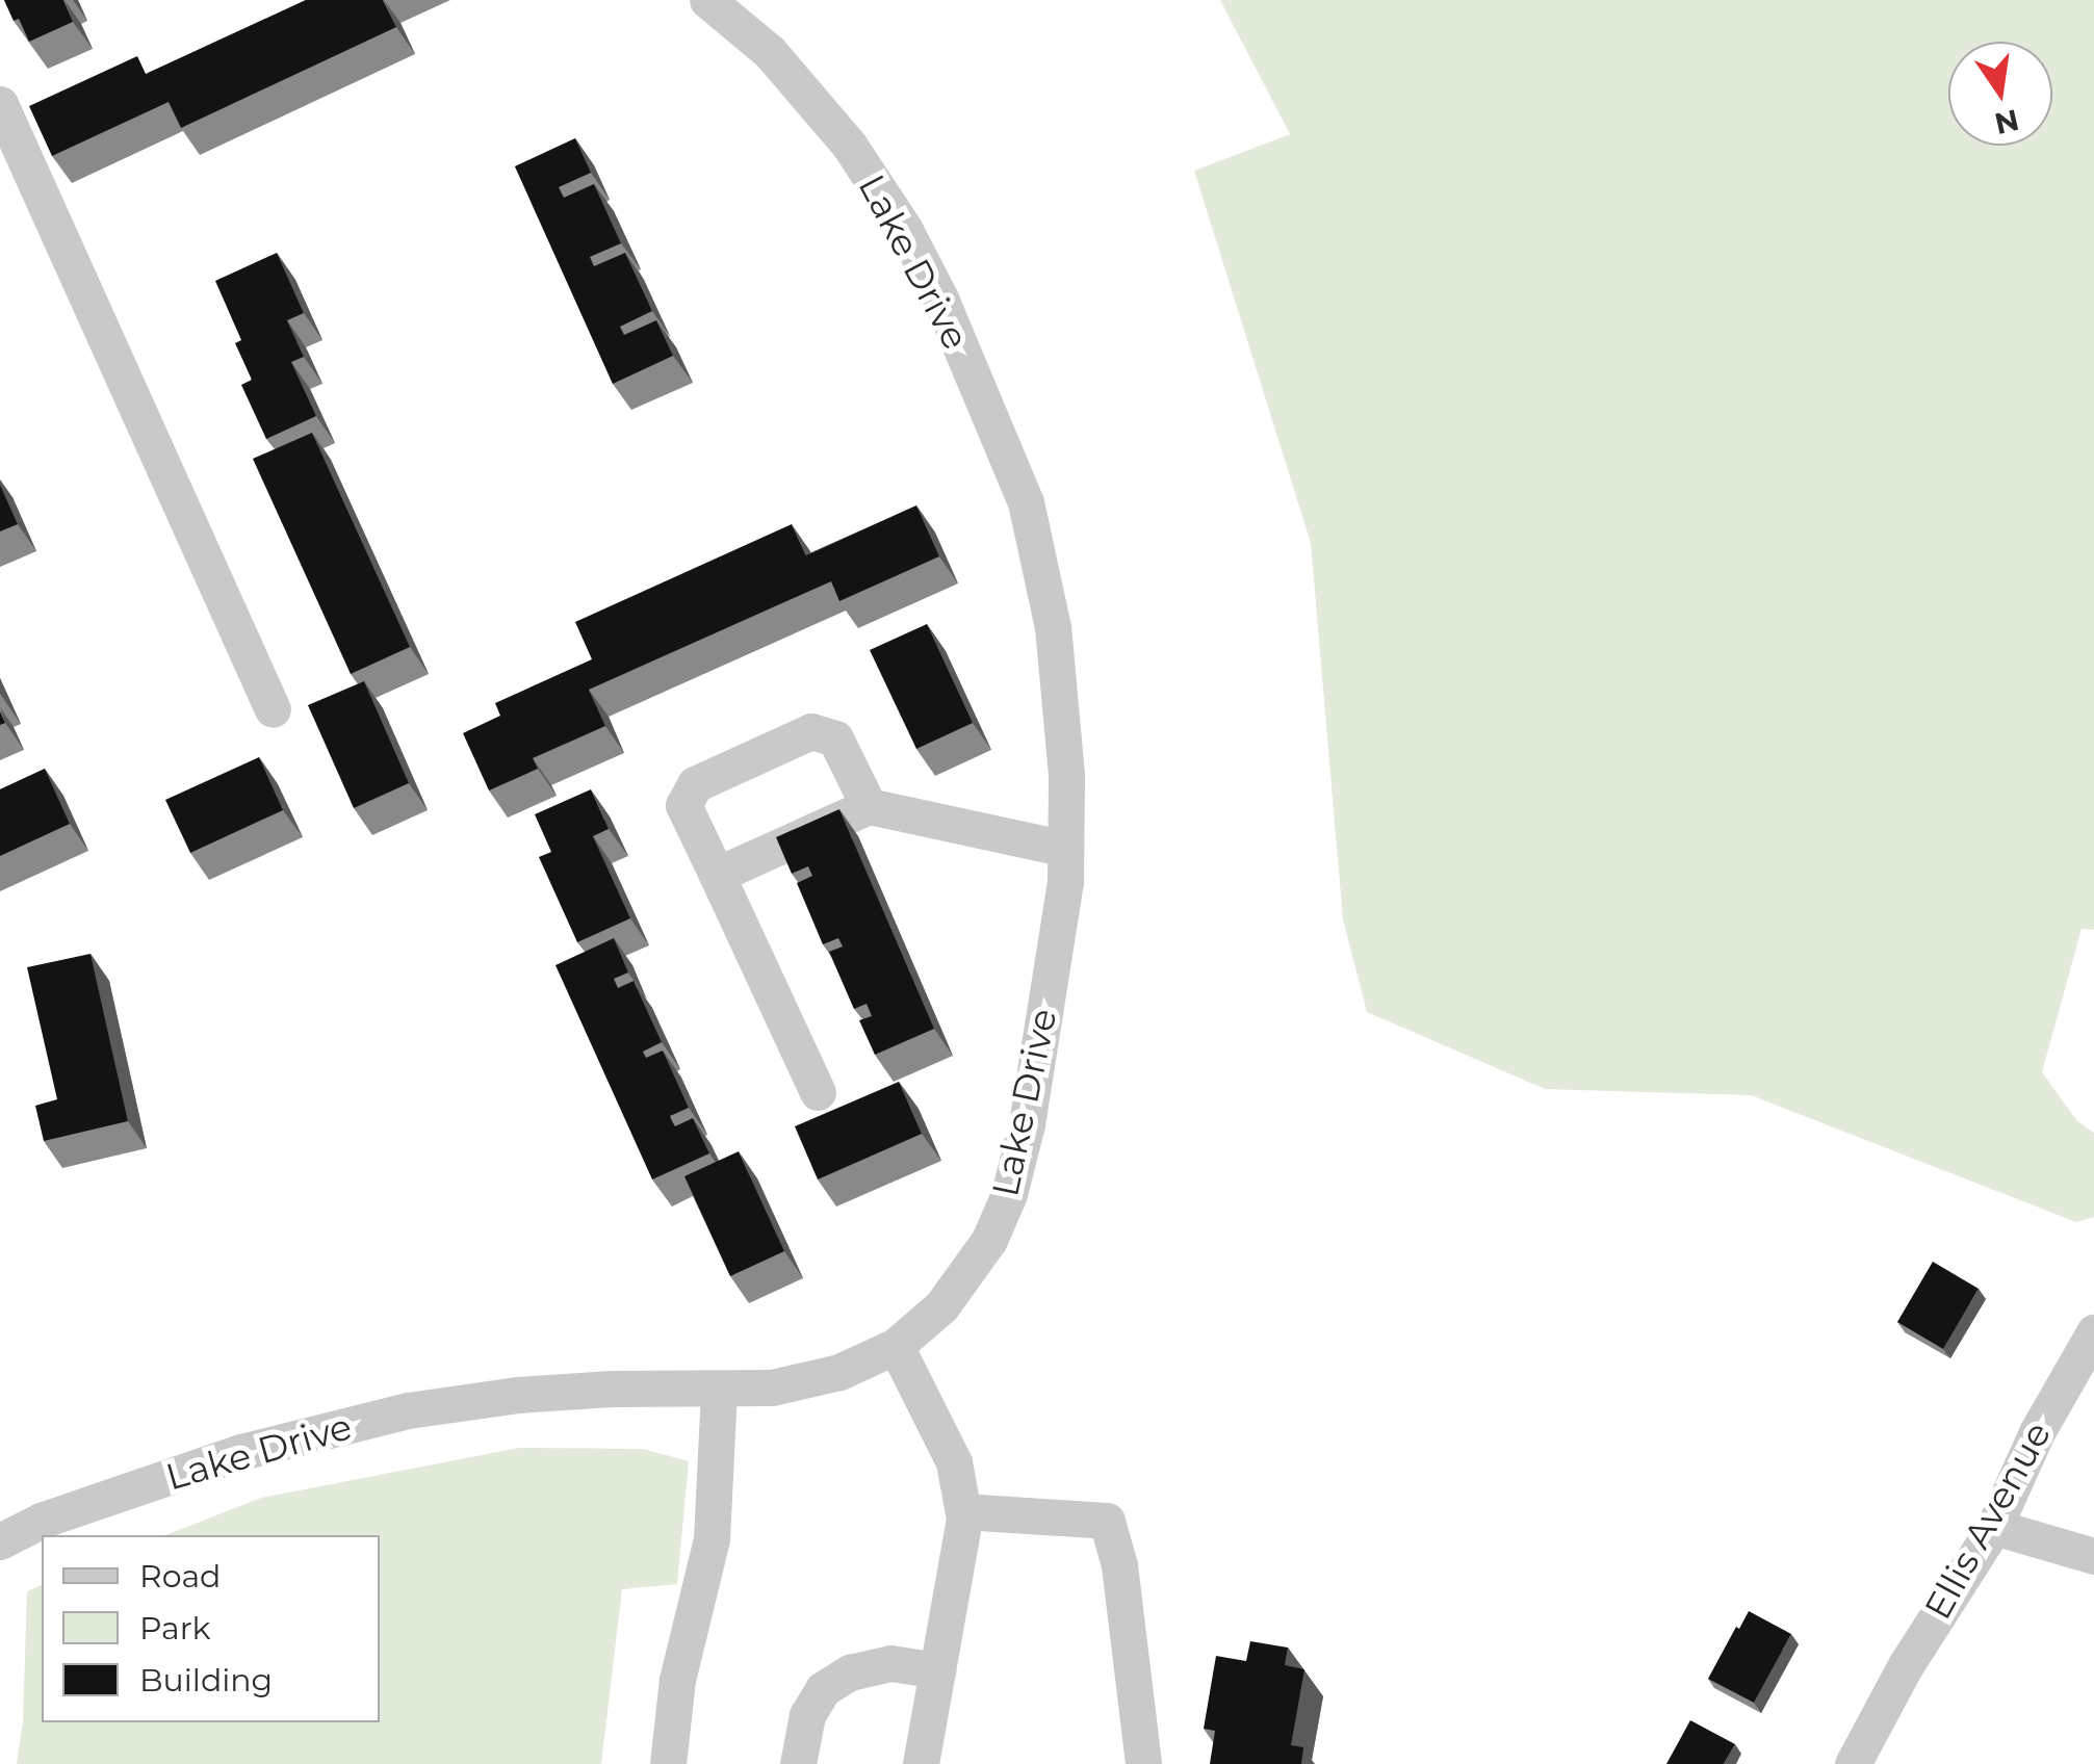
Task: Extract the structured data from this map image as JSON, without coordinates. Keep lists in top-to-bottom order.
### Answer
{
  "streets": {
    "street": ["Lake Drive", "Ellis Avenue"]
  },
  "legend": ["Road", "Park", "Building"],
  "north": "bottom"
}
